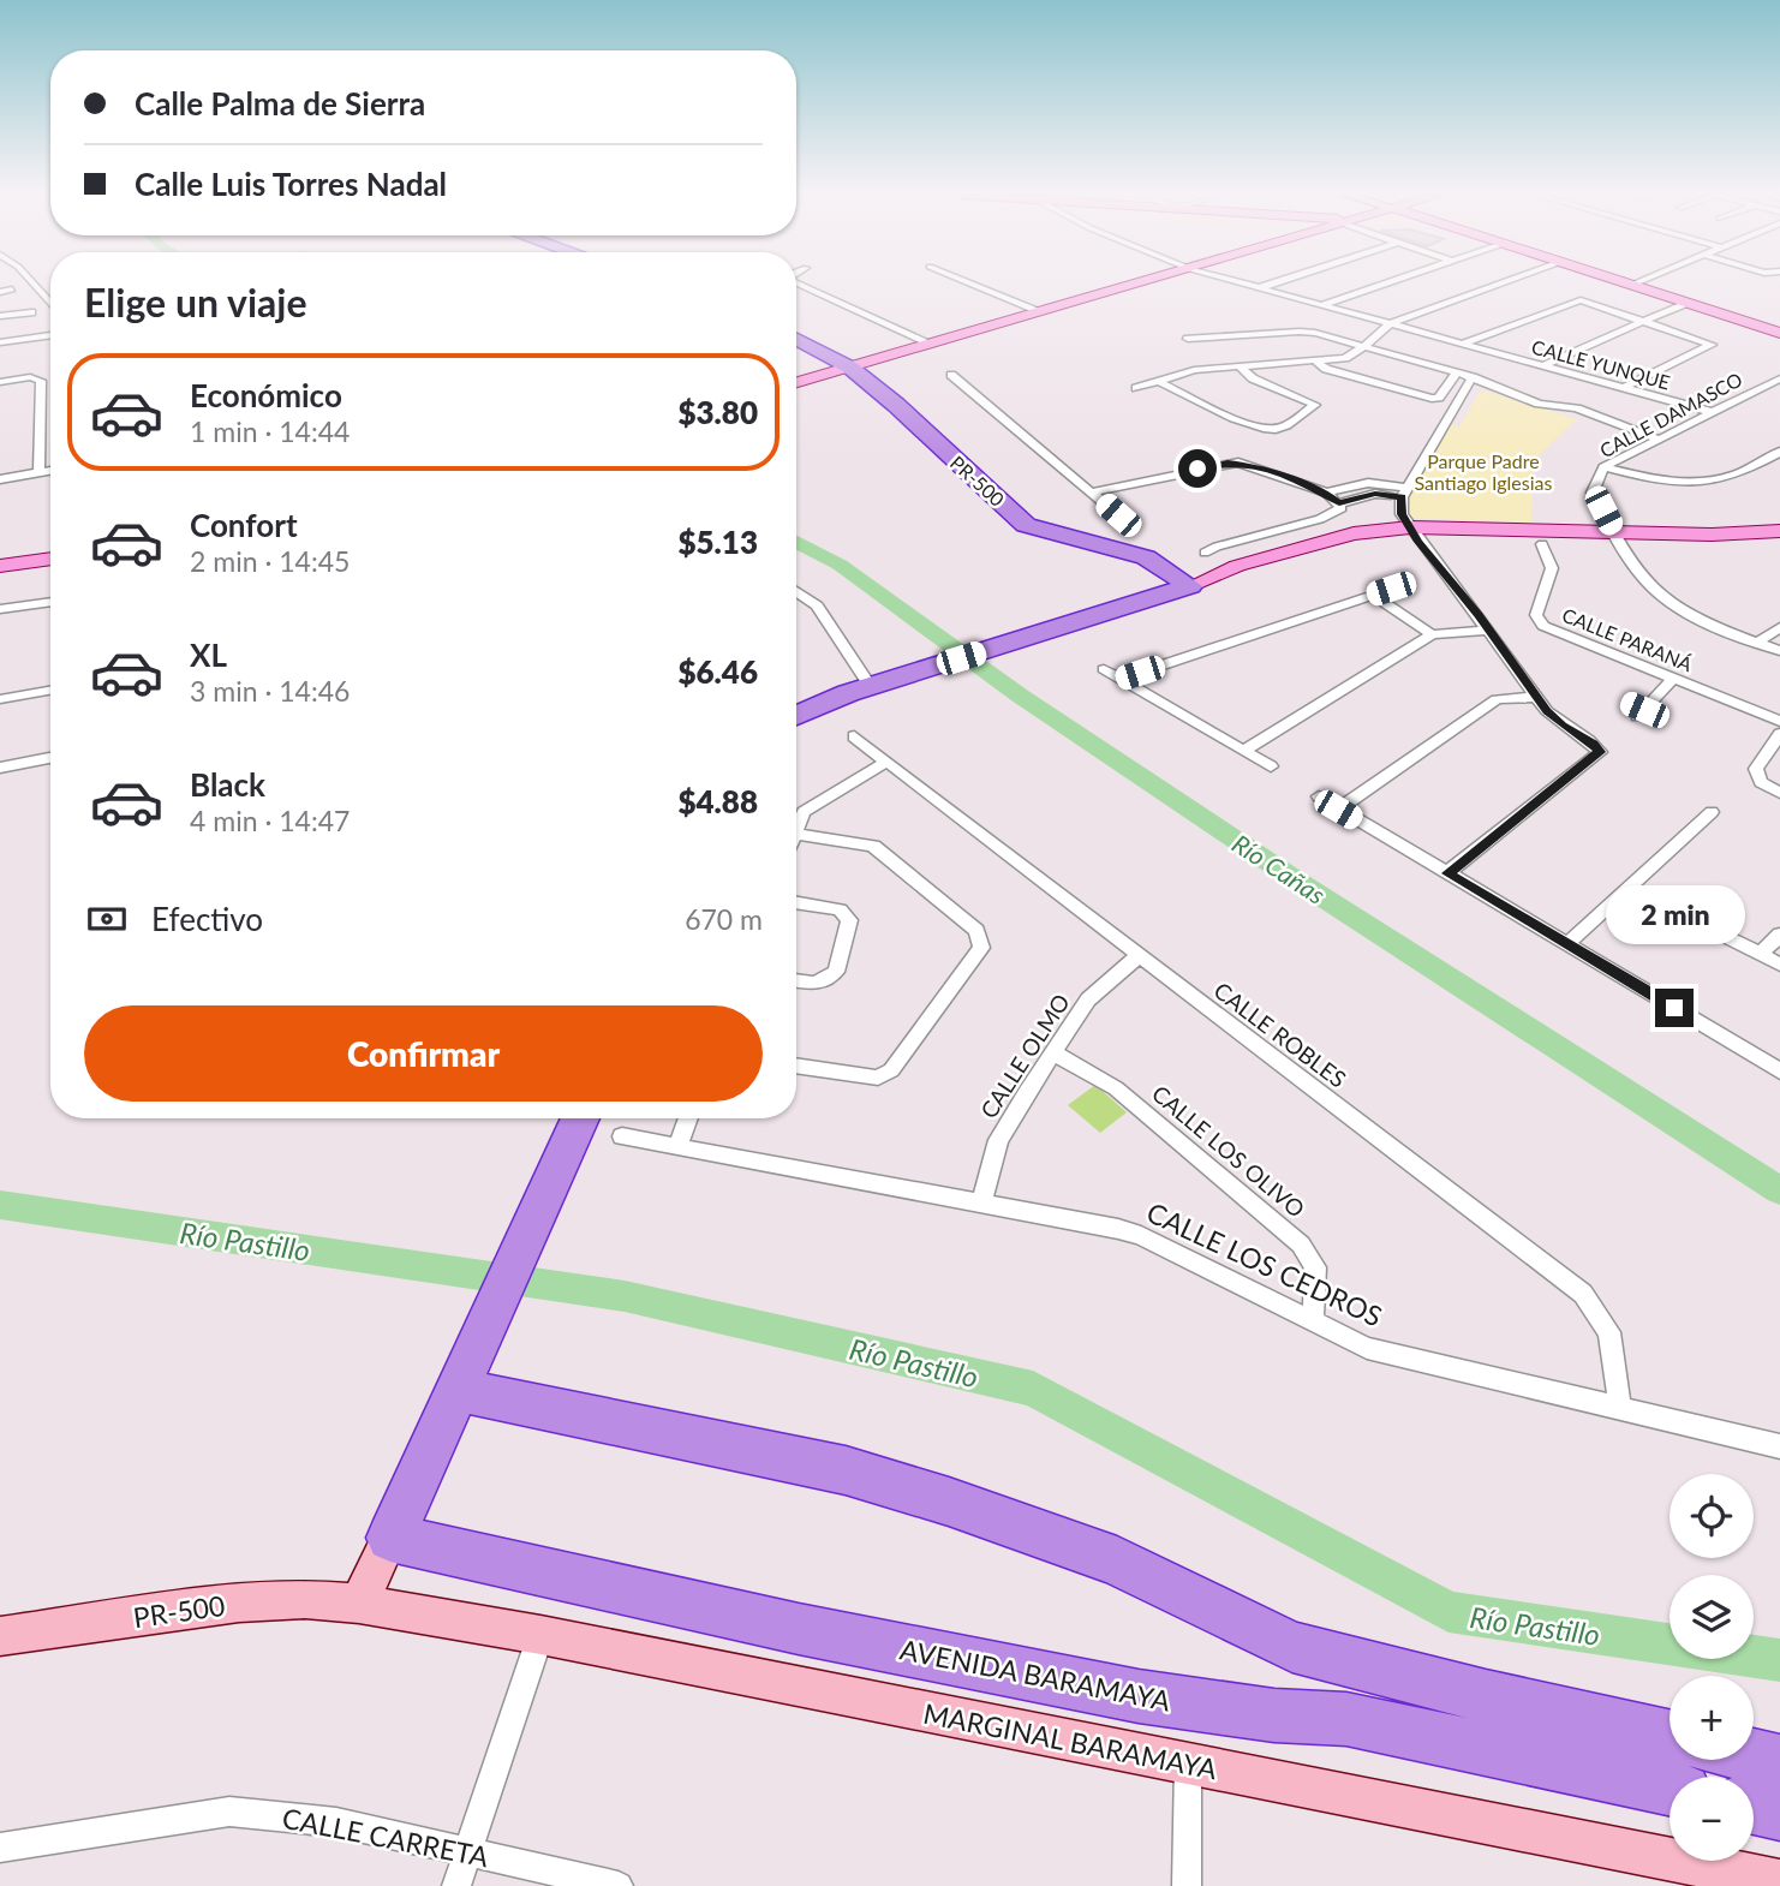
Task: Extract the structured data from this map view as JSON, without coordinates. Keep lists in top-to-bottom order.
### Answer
{
  "streets": {
    "highway": ["PR-500", "AVENIDA BARAMAYA"],
    "street": [
      "CALLE YUNQUE",
      "CALLE DAMASCO",
      "CALLE PARANÁ",
      "CALLE ROBLES",
      "CALLE OLMO",
      "CALLE LOS OLIVO",
      "CALLE LOS CEDROS",
      "MARGINAL BARAMAYA",
      "CALLE CARRETA"
    ]
  },
  "crossings": [
    ["CALLE YUNQUE", "CALLE DAMASCO"],
    ["PR-500", "MARGINAL BARAMAYA"],
    ["CALLE ROBLES", "CALLE OLMO"],
    ["CALLE ROBLES", "CALLE LOS CEDROS"],
    ["CALLE OLMO", "CALLE LOS OLIVO"],
    ["CALLE OLMO", "CALLE LOS CEDROS"],
    ["CALLE LOS OLIVO", "CALLE LOS CEDROS"]
  ],
  "water": ["Río Cañas", "Río Pastillo"],
  "parks": ["Parque Padre Santiago Iglesias"],
  "page": {
    "banner": ["Calle Palma de Sierra", "Calle Luis Torres Nadal"],
    "heading": "Elige un viaje",
    "list": [
      {
        "name": "Económico",
        "note": "1 min · 14:44",
        "value": "$3.80"
      },
      {
        "name": "Confort",
        "note": "2 min · 14:45",
        "value": "$5.13"
      },
      {
        "name": "XL",
        "note": "3 min · 14:46",
        "value": "$6.46"
      },
      {
        "name": "Black",
        "note": "4 min · 14:47",
        "value": "$4.88"
      }
    ],
    "pay": ["Efectivo", "670 m"],
    "bubble": "2 min",
    "buttons": "Confirmar",
    "map_buttons": ["+", "−"]
  }
}
